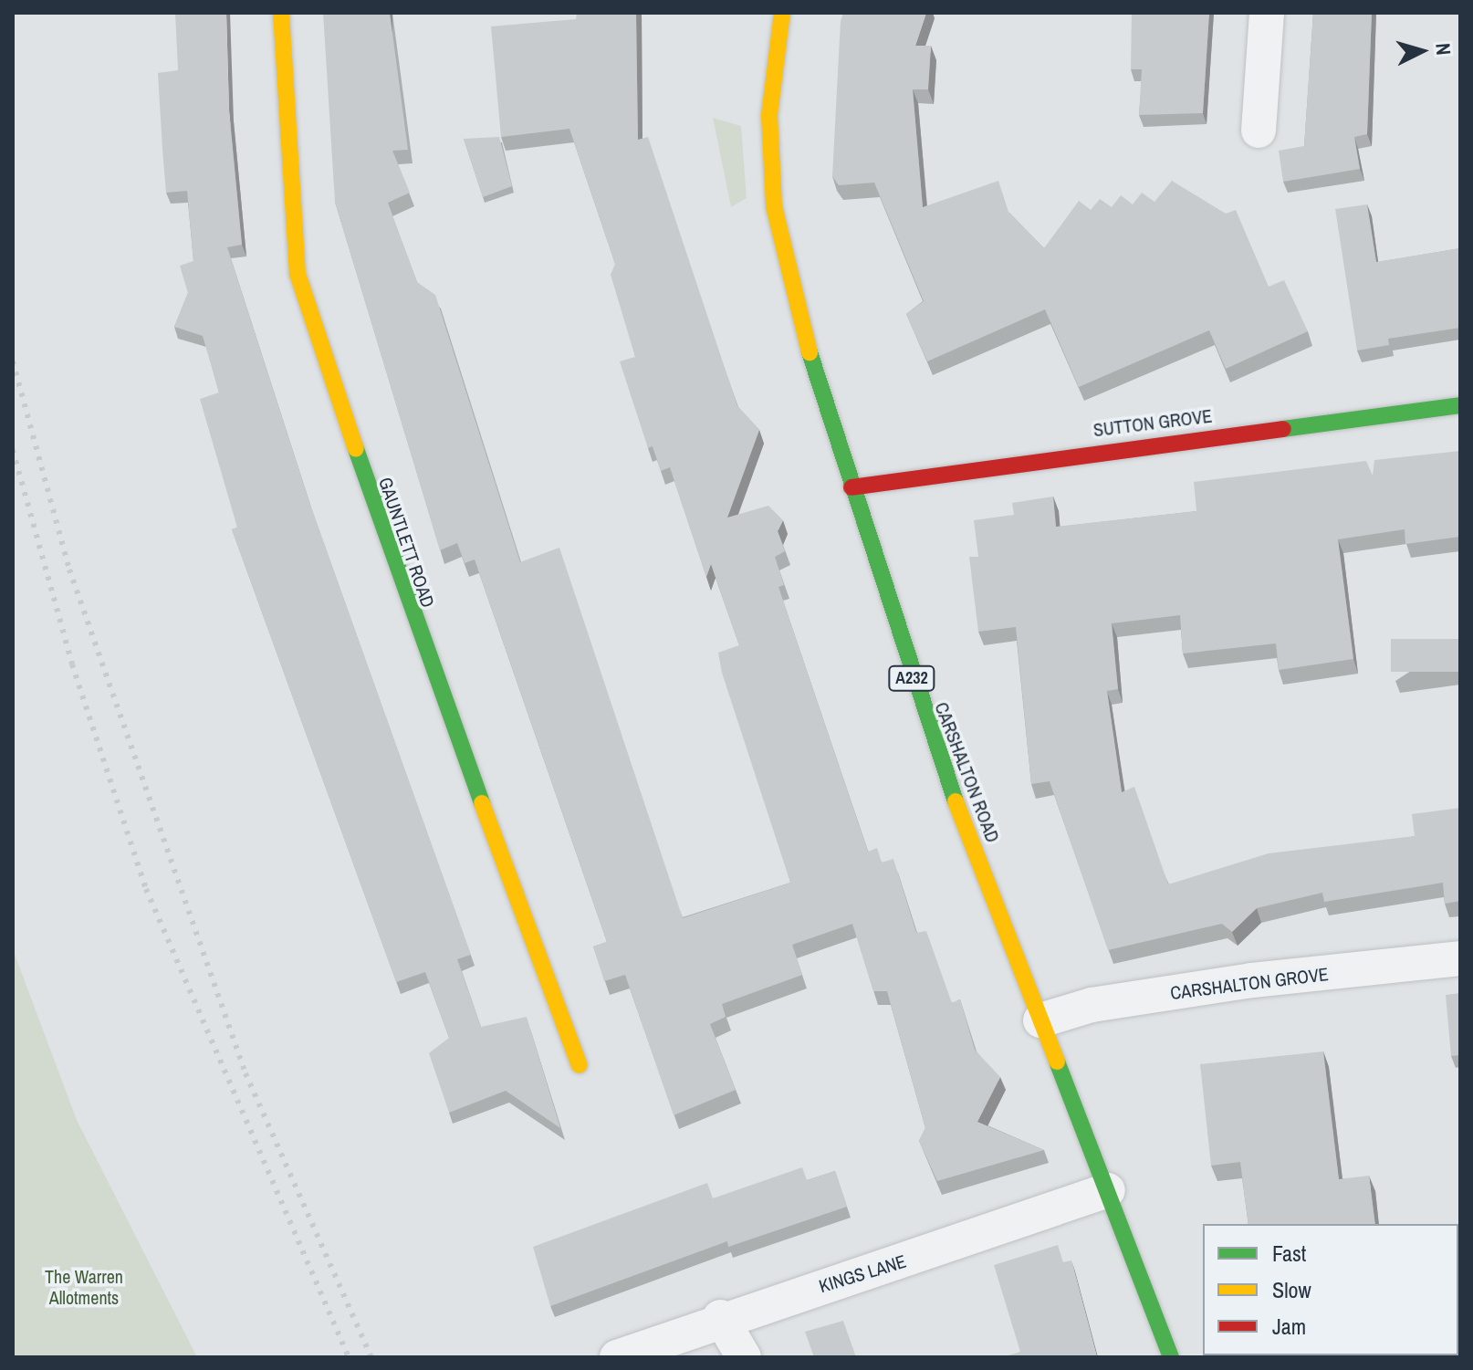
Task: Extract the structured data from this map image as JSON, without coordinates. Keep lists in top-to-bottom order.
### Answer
{
  "streets": {
    "main road": [
      "SUTTON GROVE",
      "GAUNTLETT ROAD",
      "A232",
      "CARSHALTON ROAD"
    ],
    "street": ["CARSHALTON GROVE", "KINGS LANE"]
  },
  "crossings": [
    ["SUTTON GROVE", "CARSHALTON ROAD"],
    ["CARSHALTON ROAD", "CARSHALTON GROVE"],
    ["CARSHALTON ROAD", "KINGS LANE"]
  ],
  "parks": ["The Warren Allotments"],
  "legend": ["Fast", "Slow", "Jam"],
  "north": "right"
}
